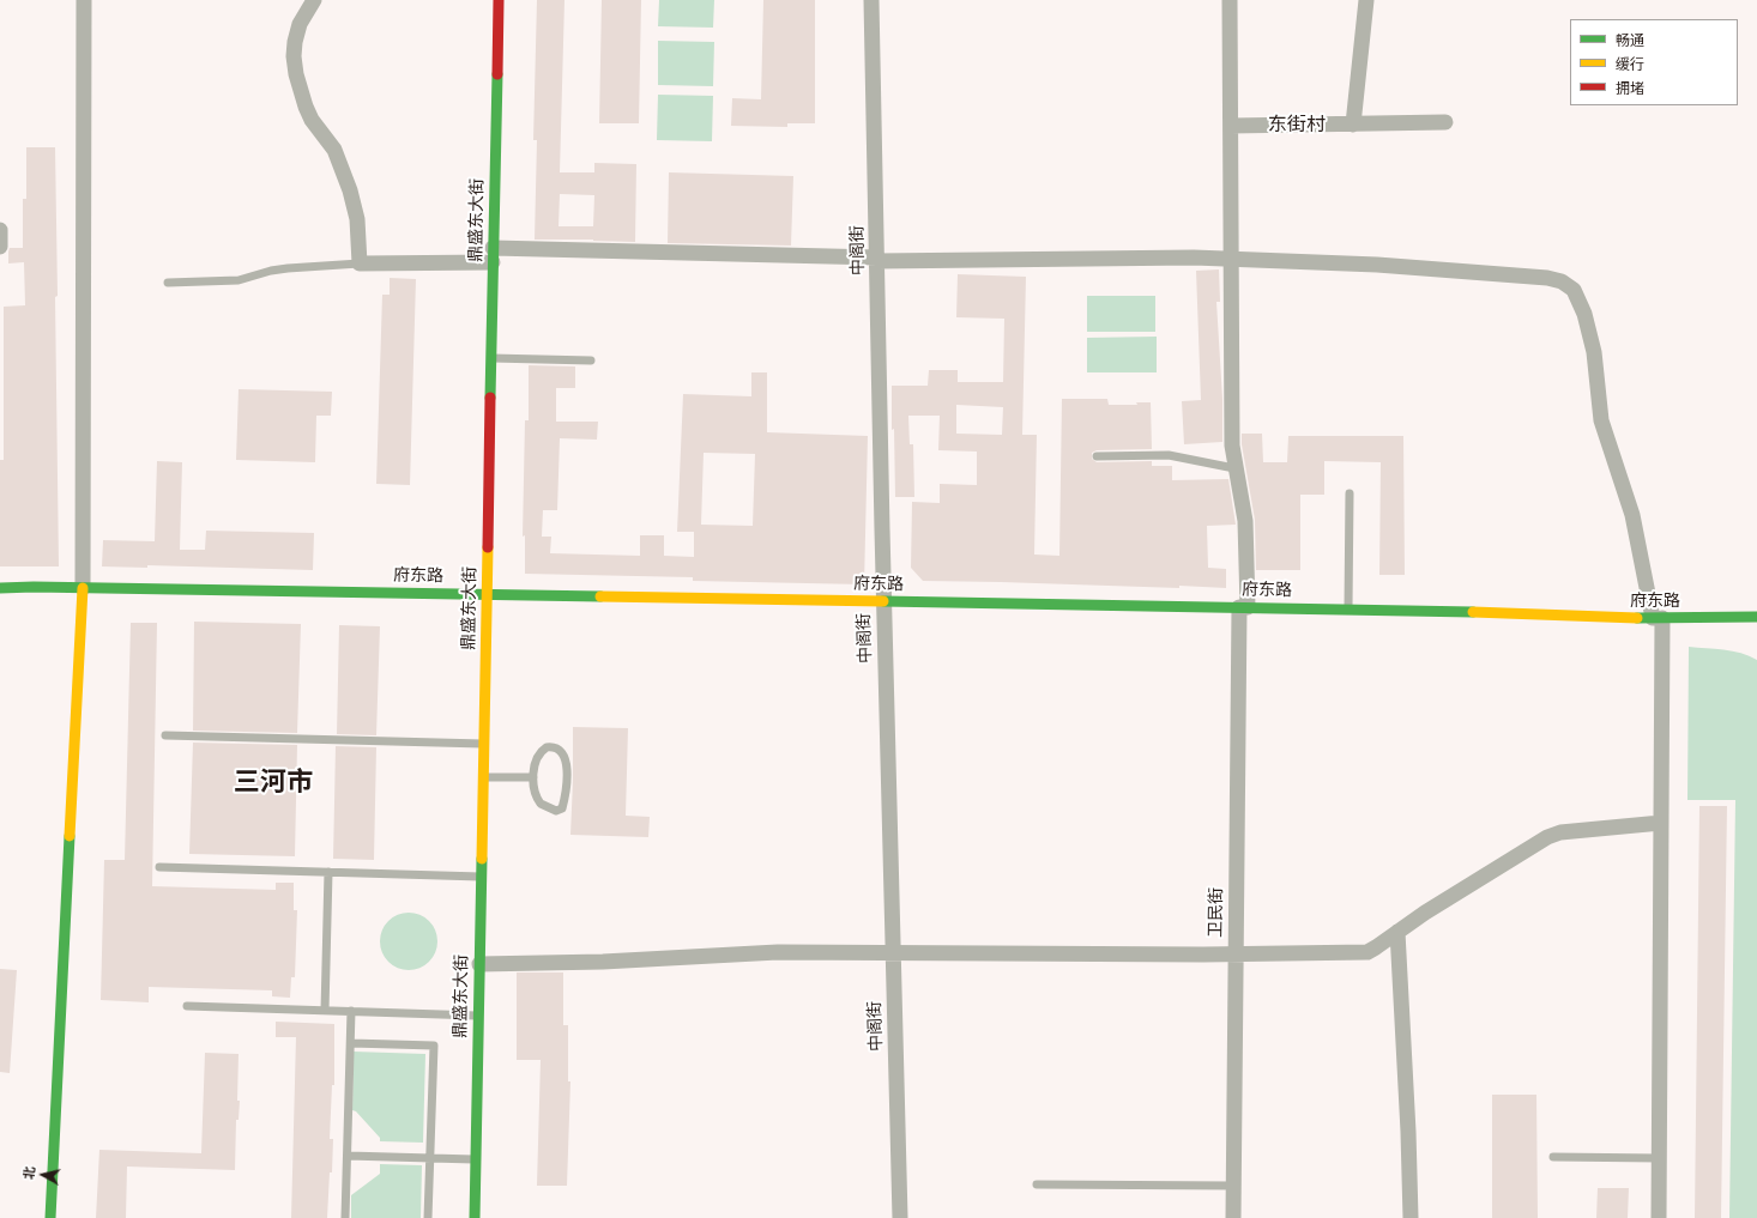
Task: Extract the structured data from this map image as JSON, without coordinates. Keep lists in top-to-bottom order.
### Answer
{
  "streets": {
    "street": [
      "鼎盛东大街",
      "中阁街",
      "府东路",
      "卫民街"
    ]
  },
  "crossings": [
    ["鼎盛东大街", "府东路"],
    ["中阁街", "府东路"],
    ["府东路", "卫民街"]
  ],
  "districts": ["东街村", "三河市"],
  "legend": ["畅通", "缓行", "拥堵"],
  "north": "left"
}
